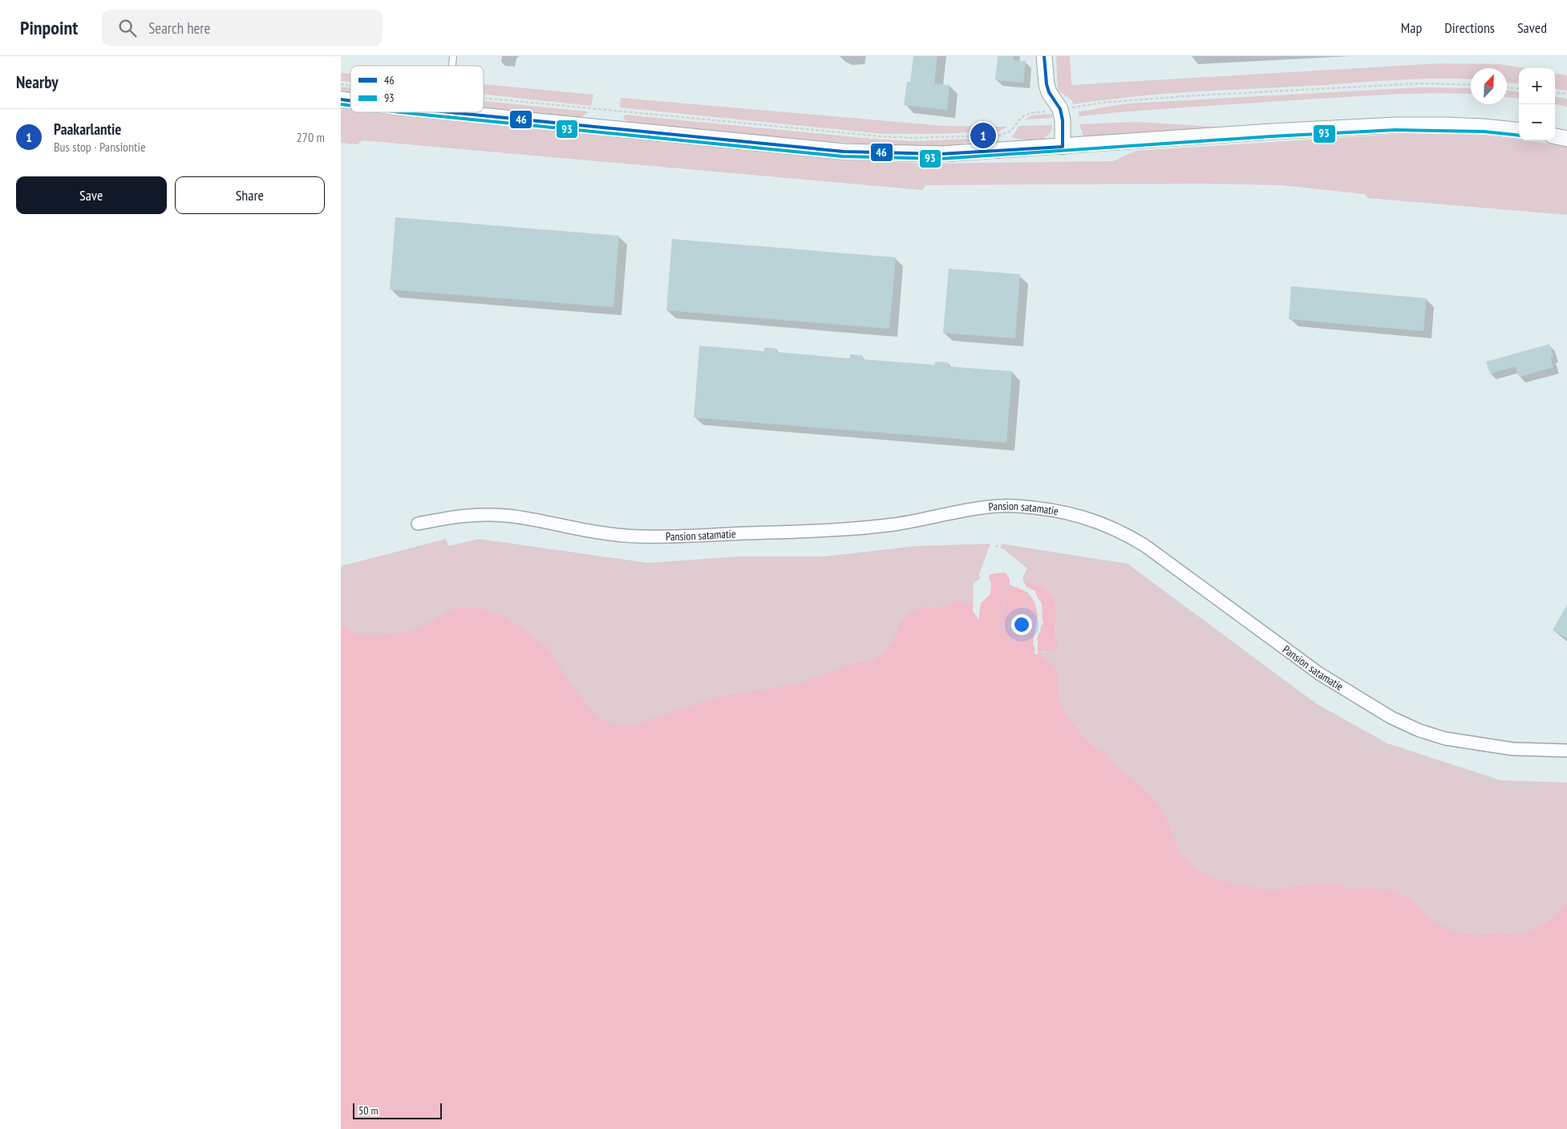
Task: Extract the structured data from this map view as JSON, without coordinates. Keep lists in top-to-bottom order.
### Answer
{
  "streets": {
    "street": ["Pansion satamatie"]
  },
  "lines": ["transit line 46", "transit line 93"],
  "legend": ["46", "93"],
  "scale_bar": "50 m",
  "north": "top right",
  "page": {
    "header": "Pinpoint",
    "search": "Search here",
    "nav": ["Map", "Directions", "Saved"],
    "heading": "Nearby",
    "map_buttons": ["+", "−"],
    "list": [
      {
        "mark": "1",
        "name": "Paakarlantie",
        "note": "Bus stop · Pansiontie",
        "value": "270 m"
      }
    ],
    "pins": "1",
    "buttons": ["Save", "Share"],
    "scale": "50 m"
  }
}
